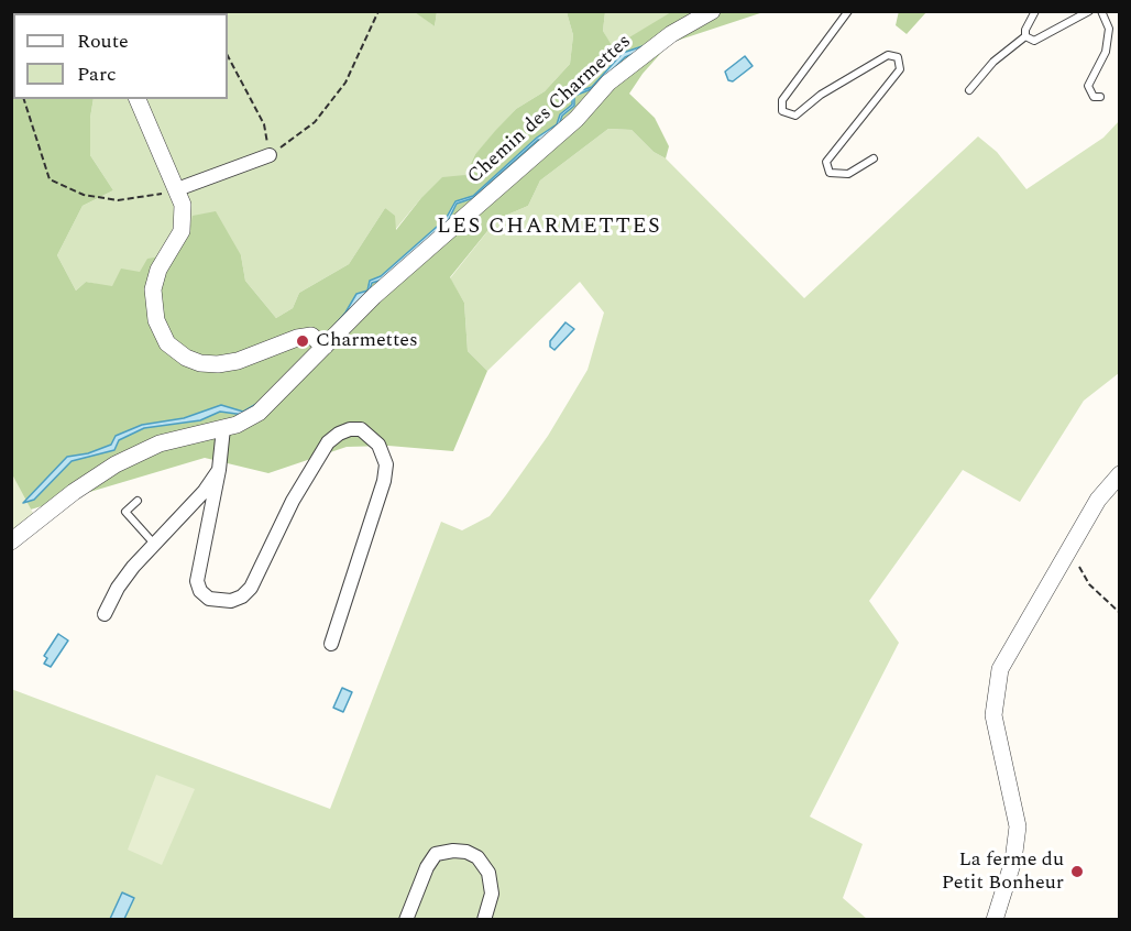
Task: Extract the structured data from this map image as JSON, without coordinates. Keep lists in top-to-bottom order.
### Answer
{
  "streets": {
    "street": ["Chemin des Charmettes"]
  },
  "districts": ["LES CHARMETTES"],
  "places": ["Charmettes", "La ferme du Petit Bonheur"],
  "legend": ["Route", "Parc"]
}
